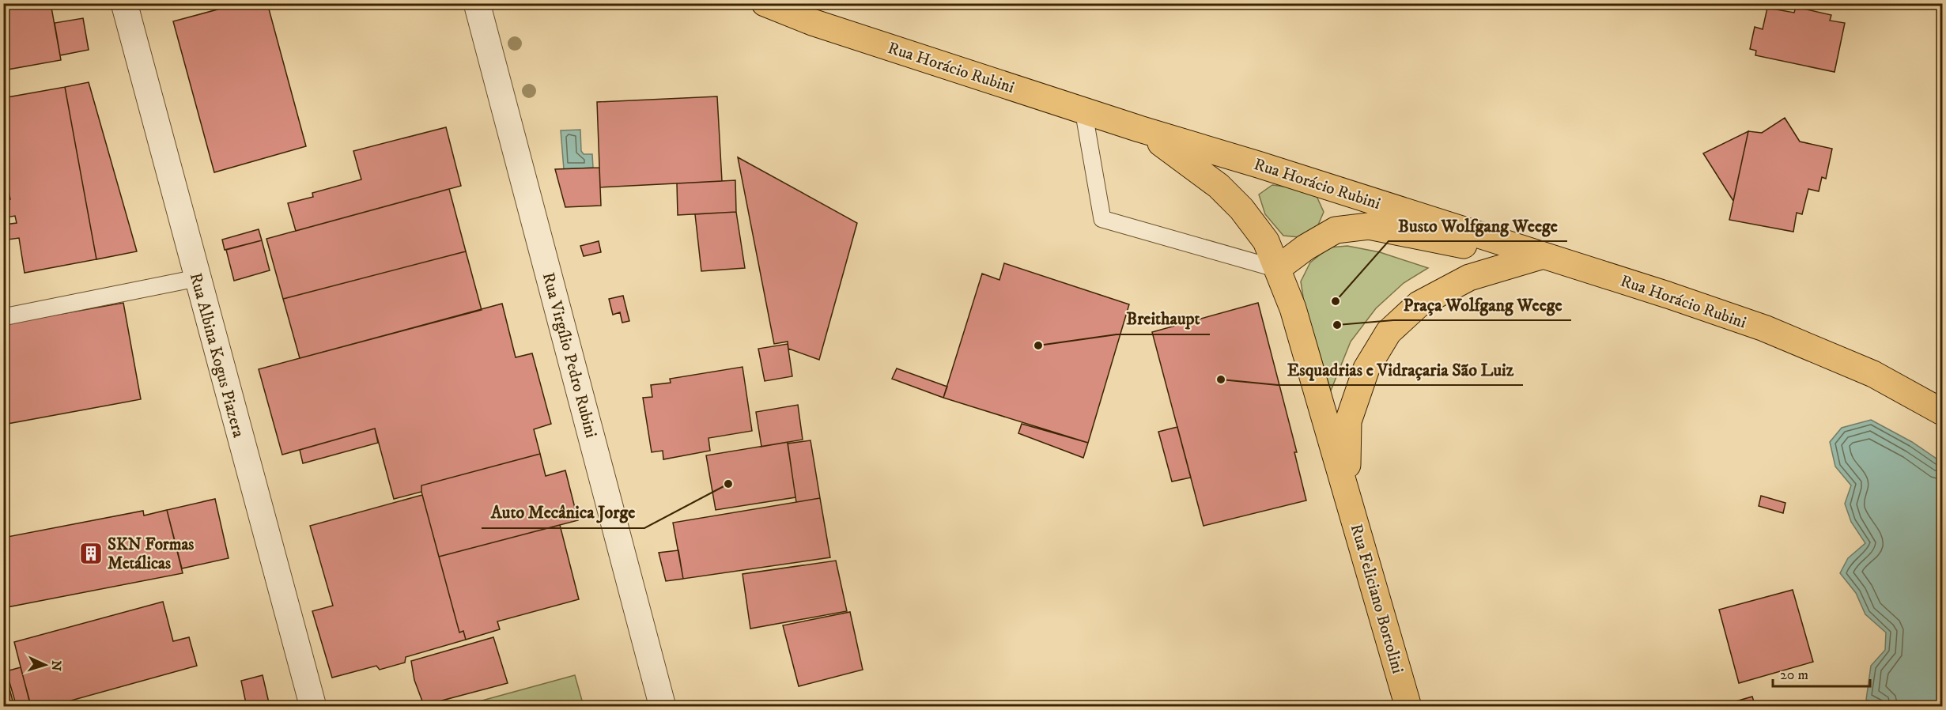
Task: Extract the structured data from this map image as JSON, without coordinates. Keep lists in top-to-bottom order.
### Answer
{
  "streets": {
    "main road": ["Rua Horácio Rubini", "Rua Feliciano Bortolini"],
    "street": ["Rua Albina Kogus Piazera", "Rua Virgílio Pedro Rubini"]
  },
  "crossings": [
    ["Rua Horácio Rubini", "Rua Feliciano Bortolini"]
  ],
  "places": {
    "other": [
      "Busto Wolfgang Weege",
      "Praça Wolfgang Weege",
      "Breithaupt",
      "Esquadrias e Vidraçaria São Luiz",
      "Auto Mecânica Jorge"
    ],
    "building": ["SKN Formas Metálicas"]
  },
  "scale_bar": "20 m",
  "north": "right"
}
